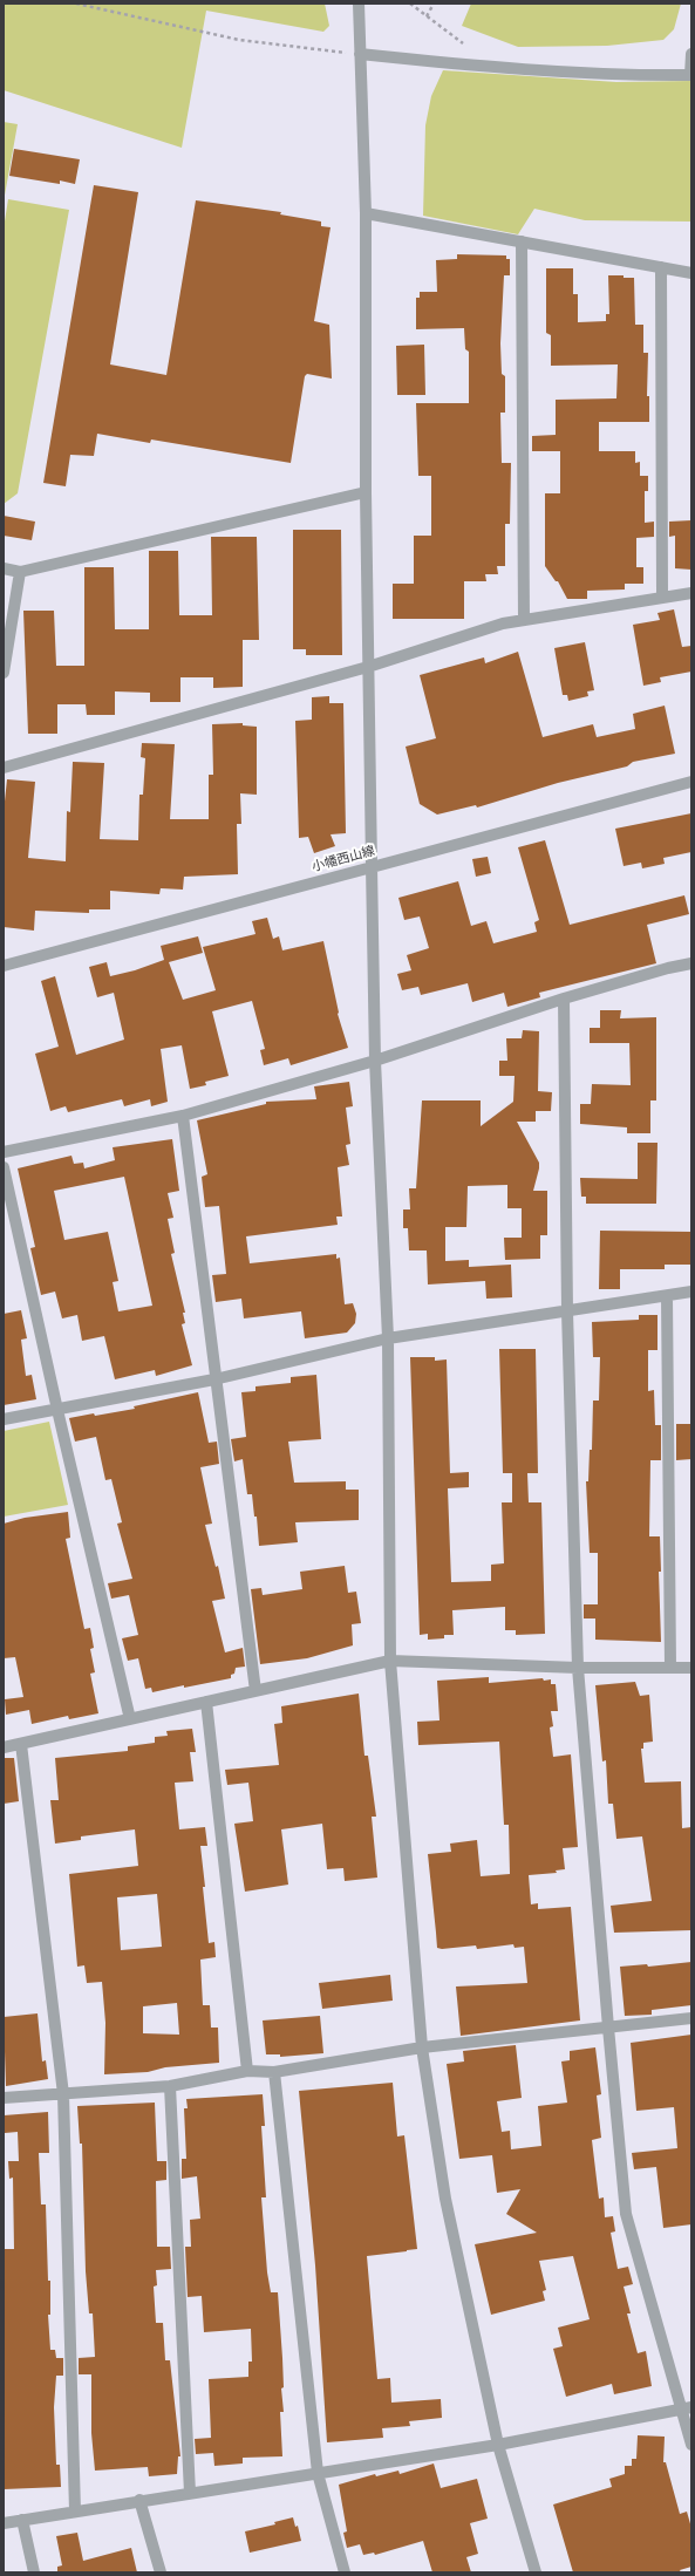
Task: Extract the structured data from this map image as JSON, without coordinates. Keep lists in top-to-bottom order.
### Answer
{
  "streets": {
    "street": ["小幡西山線"]
  }
}
